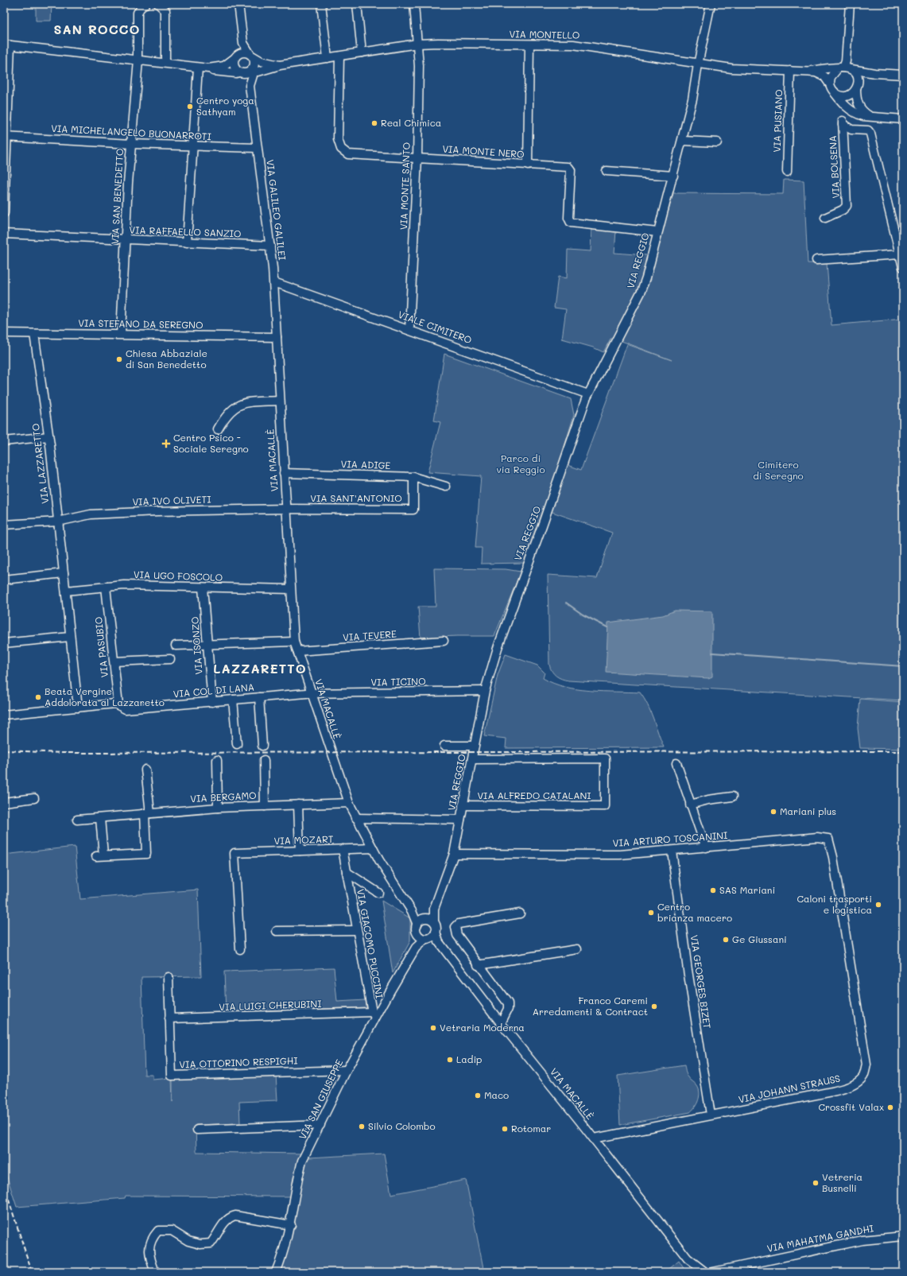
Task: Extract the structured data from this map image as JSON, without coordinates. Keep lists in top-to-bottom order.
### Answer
{
  "streets": {
    "street": [
      "VIA MONTELLO",
      "VIA PUSIANO",
      "VIA MICHELANGELO BUONARROTI",
      "VIA MONTE NERO",
      "VIA BOLSENA",
      "VIA MONTE SANTO",
      "VIA SAN BENEDETTO",
      "VIA GALILEO GALILEI",
      "VIA RAFFAELLO SANZIO",
      "VIA REGGIO",
      "VIA STEFANO DA SEREGNO",
      "VIALE CIMITERO",
      "VIA MACALLÈ",
      "VIA LAZZARETTO",
      "VIA ADIGE",
      "VIA SANT'ANTONIO",
      "VIA IVO OLIVETI",
      "VIA UGO FOSCOLO",
      "VIA TEVERE",
      "VIA ISONZO",
      "VIA PASUBIO",
      "VIA TICINO",
      "VIA COL DI LANA",
      "VIA ALFREDO CATALANI",
      "VIA BERGAMO",
      "VIA ARTURO TOSCANINI",
      "VIA MOZART",
      "VIA GIACOMO PUCCINI",
      "VIA GEORGES BIZET",
      "VIA LUIGI CHERUBINI",
      "VIA OTTORINO RESPIGHI",
      "VIA JOHANN STRAUSS",
      "VIA SAN GIUSEPPE",
      "VIA MAHATMA GANDHI"
    ]
  },
  "crossings": [
    ["VIA MONTELLO", "VIA PUSIANO"],
    ["VIA MONTELLO", "VIA MONTE NERO"],
    ["VIA MONTELLO", "VIA MONTE SANTO"],
    ["VIA MONTELLO", "VIA GALILEO GALILEI"],
    ["VIA MONTELLO", "VIA REGGIO"],
    ["VIA MICHELANGELO BUONARROTI", "VIA SAN BENEDETTO"],
    ["VIA MICHELANGELO BUONARROTI", "VIA GALILEO GALILEI"],
    ["VIA MONTE NERO", "VIA MONTE SANTO"],
    ["VIA MONTE NERO", "VIA REGGIO"],
    ["VIA MONTE SANTO", "VIALE CIMITERO"],
    ["VIA SAN BENEDETTO", "VIA RAFFAELLO SANZIO"],
    ["VIA SAN BENEDETTO", "VIA STEFANO DA SEREGNO"],
    ["VIA GALILEO GALILEI", "VIA RAFFAELLO SANZIO"],
    ["VIA GALILEO GALILEI", "VIA STEFANO DA SEREGNO"],
    ["VIA GALILEO GALILEI", "VIALE CIMITERO"],
    ["VIA GALILEO GALILEI", "VIA MACALLÈ"],
    ["VIA REGGIO", "VIALE CIMITERO"],
    ["VIA REGGIO", "VIA MACALLÈ"],
    ["VIA REGGIO", "VIA TICINO"],
    ["VIA REGGIO", "VIA ALFREDO CATALANI"],
    ["VIA REGGIO", "VIA ARTURO TOSCANINI"],
    ["VIA REGGIO", "VIA SAN GIUSEPPE"],
    ["VIA STEFANO DA SEREGNO", "VIA MACALLÈ"],
    ["VIA STEFANO DA SEREGNO", "VIA LAZZARETTO"],
    ["VIA MACALLÈ", "VIA ADIGE"],
    ["VIA MACALLÈ", "VIA SANT'ANTONIO"],
    ["VIA MACALLÈ", "VIA IVO OLIVETI"],
    ["VIA MACALLÈ", "VIA UGO FOSCOLO"],
    ["VIA MACALLÈ", "VIA TEVERE"],
    ["VIA MACALLÈ", "VIA TICINO"],
    ["VIA MACALLÈ", "VIA COL DI LANA"],
    ["VIA MACALLÈ", "VIA BERGAMO"],
    ["VIA MACALLÈ", "VIA MOZART"],
    ["VIA MACALLÈ", "VIA JOHANN STRAUSS"],
    ["VIA MACALLÈ", "VIA SAN GIUSEPPE"],
    ["VIA LAZZARETTO", "VIA IVO OLIVETI"],
    ["VIA LAZZARETTO", "VIA UGO FOSCOLO"],
    ["VIA LAZZARETTO", "VIA COL DI LANA"],
    ["VIA ADIGE", "VIA SANT'ANTONIO"],
    ["VIA SANT'ANTONIO", "VIA IVO OLIVETI"],
    ["VIA UGO FOSCOLO", "VIA ISONZO"],
    ["VIA UGO FOSCOLO", "VIA PASUBIO"],
    ["VIA ISONZO", "VIA COL DI LANA"],
    ["VIA PASUBIO", "VIA COL DI LANA"],
    ["VIA TICINO", "VIA COL DI LANA"],
    ["VIA ARTURO TOSCANINI", "VIA GEORGES BIZET"],
    ["VIA ARTURO TOSCANINI", "VIA JOHANN STRAUSS"],
    ["VIA MOZART", "VIA GIACOMO PUCCINI"],
    ["VIA GIACOMO PUCCINI", "VIA LUIGI CHERUBINI"],
    ["VIA GIACOMO PUCCINI", "VIA SAN GIUSEPPE"],
    ["VIA GEORGES BIZET", "VIA JOHANN STRAUSS"],
    ["VIA LUIGI CHERUBINI", "VIA OTTORINO RESPIGHI"],
    ["VIA LUIGI CHERUBINI", "VIA SAN GIUSEPPE"],
    ["VIA OTTORINO RESPIGHI", "VIA SAN GIUSEPPE"]
  ],
  "districts": ["SAN ROCCO", "LAZZARETTO"],
  "parks": ["Parco di via Reggio", "Cimitero di Seregno"],
  "places": {
    "other": [
      "Centro yoga Sathyam",
      "Real Chimica",
      "Chiesa Abbaziale di San Benedetto",
      "Beata Vergine Addolorata al Lazzaretto",
      "Mariani plus",
      "SAS Mariani",
      "Caloni trasporti e logistica",
      "Centro brianza macero",
      "Ge Giussani",
      "Franco Caremi Arredamenti & Contract",
      "Vetraria Moderna",
      "Ladip",
      "Maco",
      "Crossfit Valax",
      "Silvio Colombo",
      "Rotomar",
      "Vetreria Busnelli"
    ],
    "health": ["Centro Psico - Sociale Seregno"]
  }
}
